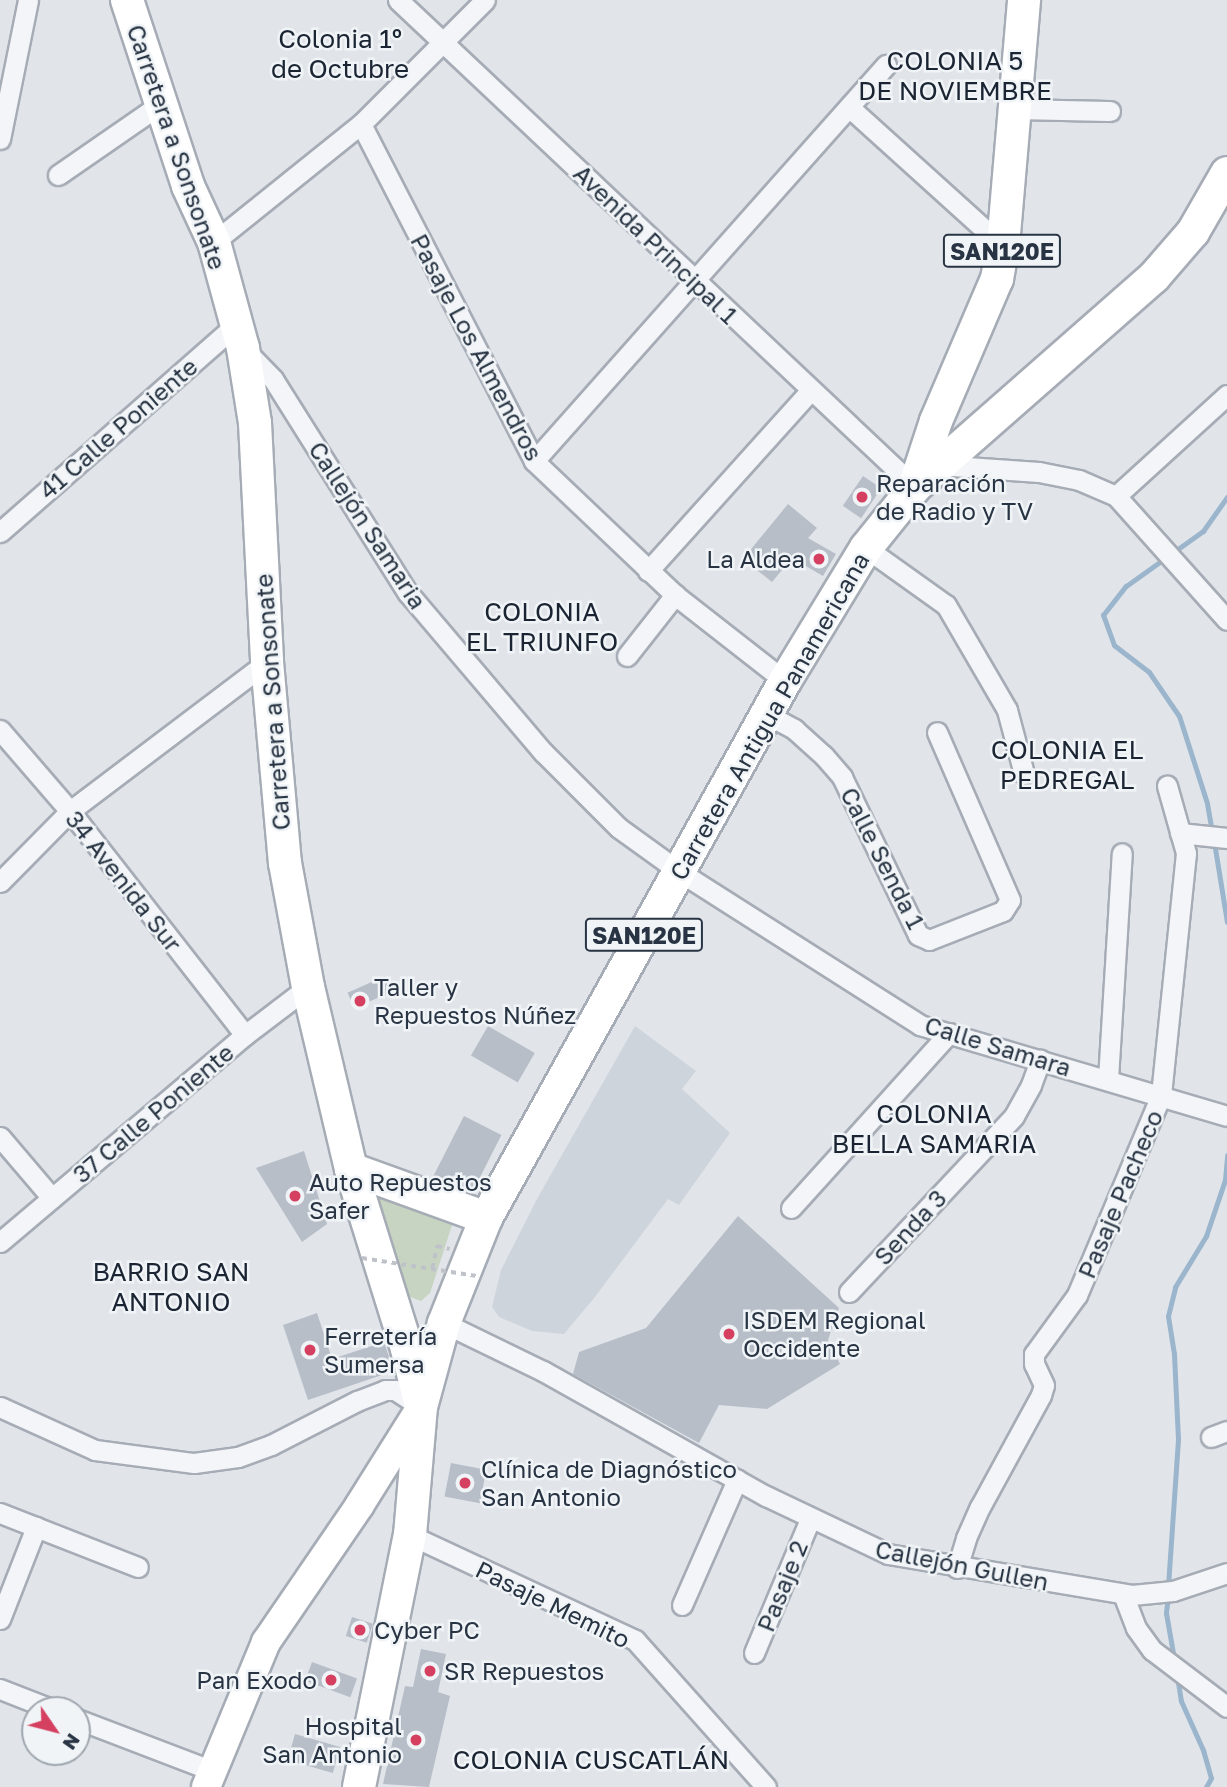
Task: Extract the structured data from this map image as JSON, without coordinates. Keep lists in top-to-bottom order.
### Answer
{
  "streets": {
    "main road": ["Carretera a Sonsonate", "SAN120E", "Carretera Antigua Panamericana"],
    "street": [
      "Avenida Principal 1",
      "Pasaje Los Almendros",
      "41 Calle Poniente",
      "Callejón Samaria",
      "Calle Senda 1",
      "34 Avenida Sur",
      "Calle Samara",
      "37 Calle Poniente",
      "Pasaje Pacheco",
      "Senda 3",
      "Callejón Gullen",
      "Pasaje 2",
      "Pasaje Memito"
    ]
  },
  "crossings": [
    ["Carretera a Sonsonate", "41 Calle Poniente"],
    ["Carretera a Sonsonate", "Callejón Samaria"],
    ["Carretera a Sonsonate", "Carretera Antigua Panamericana"],
    ["Carretera a Sonsonate", "37 Calle Poniente"],
    ["Avenida Principal 1", "Carretera Antigua Panamericana"],
    ["Pasaje Los Almendros", "Carretera Antigua Panamericana"],
    ["41 Calle Poniente", "Callejón Samaria"],
    ["Callejón Samaria", "Carretera Antigua Panamericana"],
    ["Callejón Samaria", "Calle Samara"],
    ["Carretera Antigua Panamericana", "Calle Senda 1"],
    ["Carretera Antigua Panamericana", "Calle Samara"],
    ["Carretera Antigua Panamericana", "Callejón Gullen"],
    ["34 Avenida Sur", "37 Calle Poniente"],
    ["Calle Samara", "Pasaje Pacheco"],
    ["Calle Samara", "Senda 3"],
    ["Pasaje Pacheco", "Callejón Gullen"],
    ["Callejón Gullen", "Pasaje 2"]
  ],
  "districts": [
    "Colonia 1º de Octubre",
    "COLONIA 5 DE NOVIEMBRE",
    "COLONIA EL TRIUNFO",
    "COLONIA EL PEDREGAL",
    "COLONIA BELLA SAMARIA",
    "BARRIO SAN ANTONIO",
    "COLONIA CUSCATLÁN"
  ],
  "places": [
    "Reparación de Radio y TV",
    "La Aldea",
    "Taller y Repuestos Núñez",
    "Auto Repuestos Safer",
    "ISDEM Regional Occidente",
    "Ferretería Sumersa",
    "Clínica de Diagnóstico San Antonio",
    "Cyber PC",
    "SR Repuestos",
    "Pan Exodo",
    "Hospital San Antonio"
  ],
  "north": "bottom right"
}
